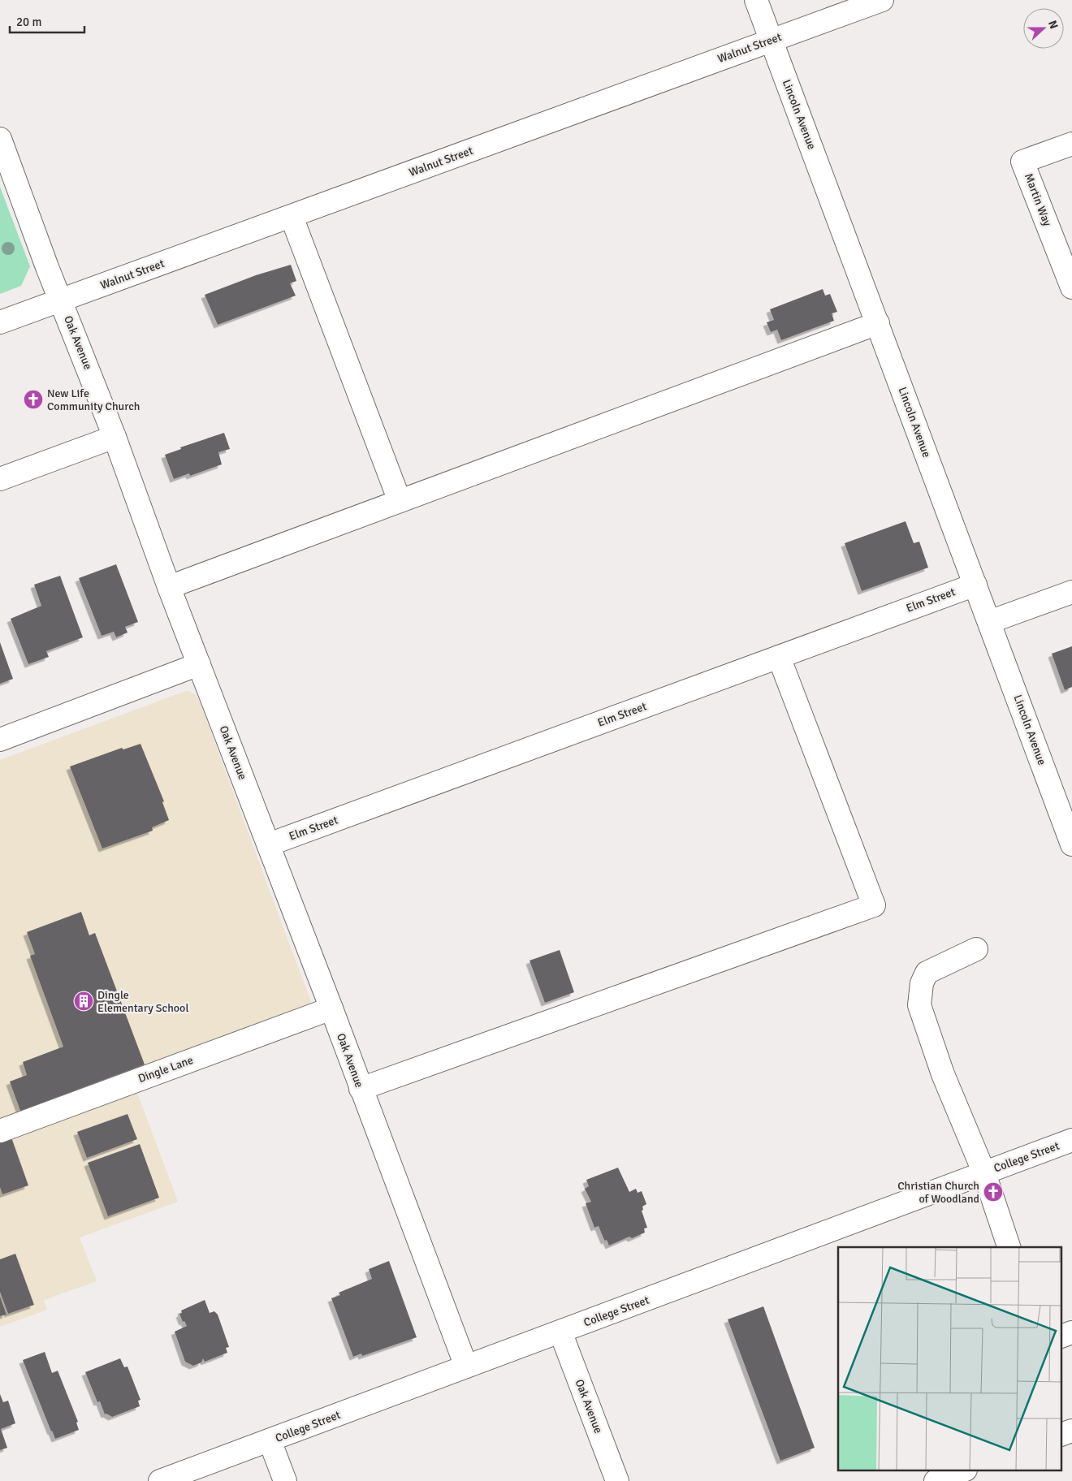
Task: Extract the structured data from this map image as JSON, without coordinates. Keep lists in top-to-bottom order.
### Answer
{
  "streets": {
    "street": [
      "Walnut Street",
      "Lincoln Avenue",
      "Martin Way",
      "Oak Avenue",
      "Elm Street",
      "Dingle Lane",
      "College Street"
    ]
  },
  "crossings": [
    ["Walnut Street", "Lincoln Avenue"],
    ["Walnut Street", "Oak Avenue"],
    ["Lincoln Avenue", "Elm Street"],
    ["Oak Avenue", "Elm Street"],
    ["Oak Avenue", "Dingle Lane"],
    ["Oak Avenue", "College Street"]
  ],
  "places": {
    "church": ["New Life Community Church", "Christian Church of Woodland"],
    "building": ["Dingle Elementary School"]
  },
  "scale_bar": "20 m",
  "north": "right"
}
